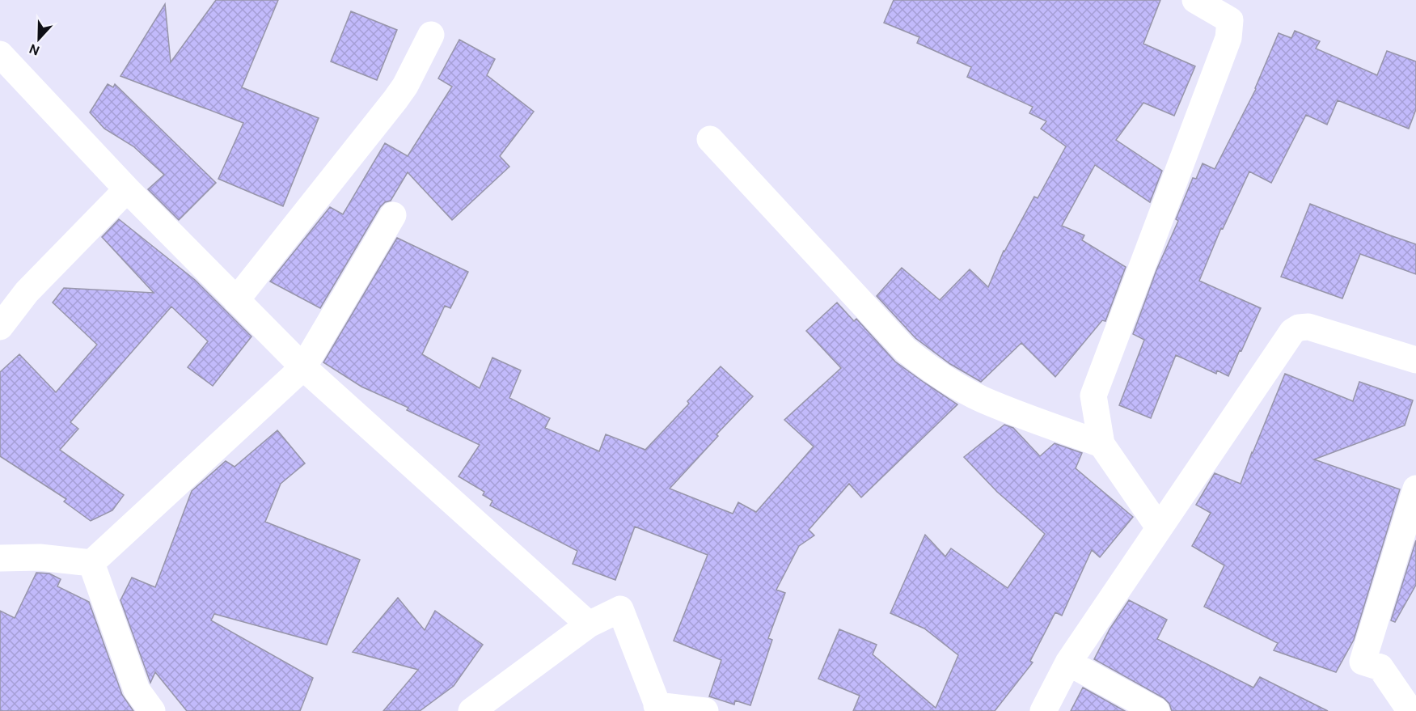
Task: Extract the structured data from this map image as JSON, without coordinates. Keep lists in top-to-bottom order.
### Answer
{
  "north": "bottom"
}
